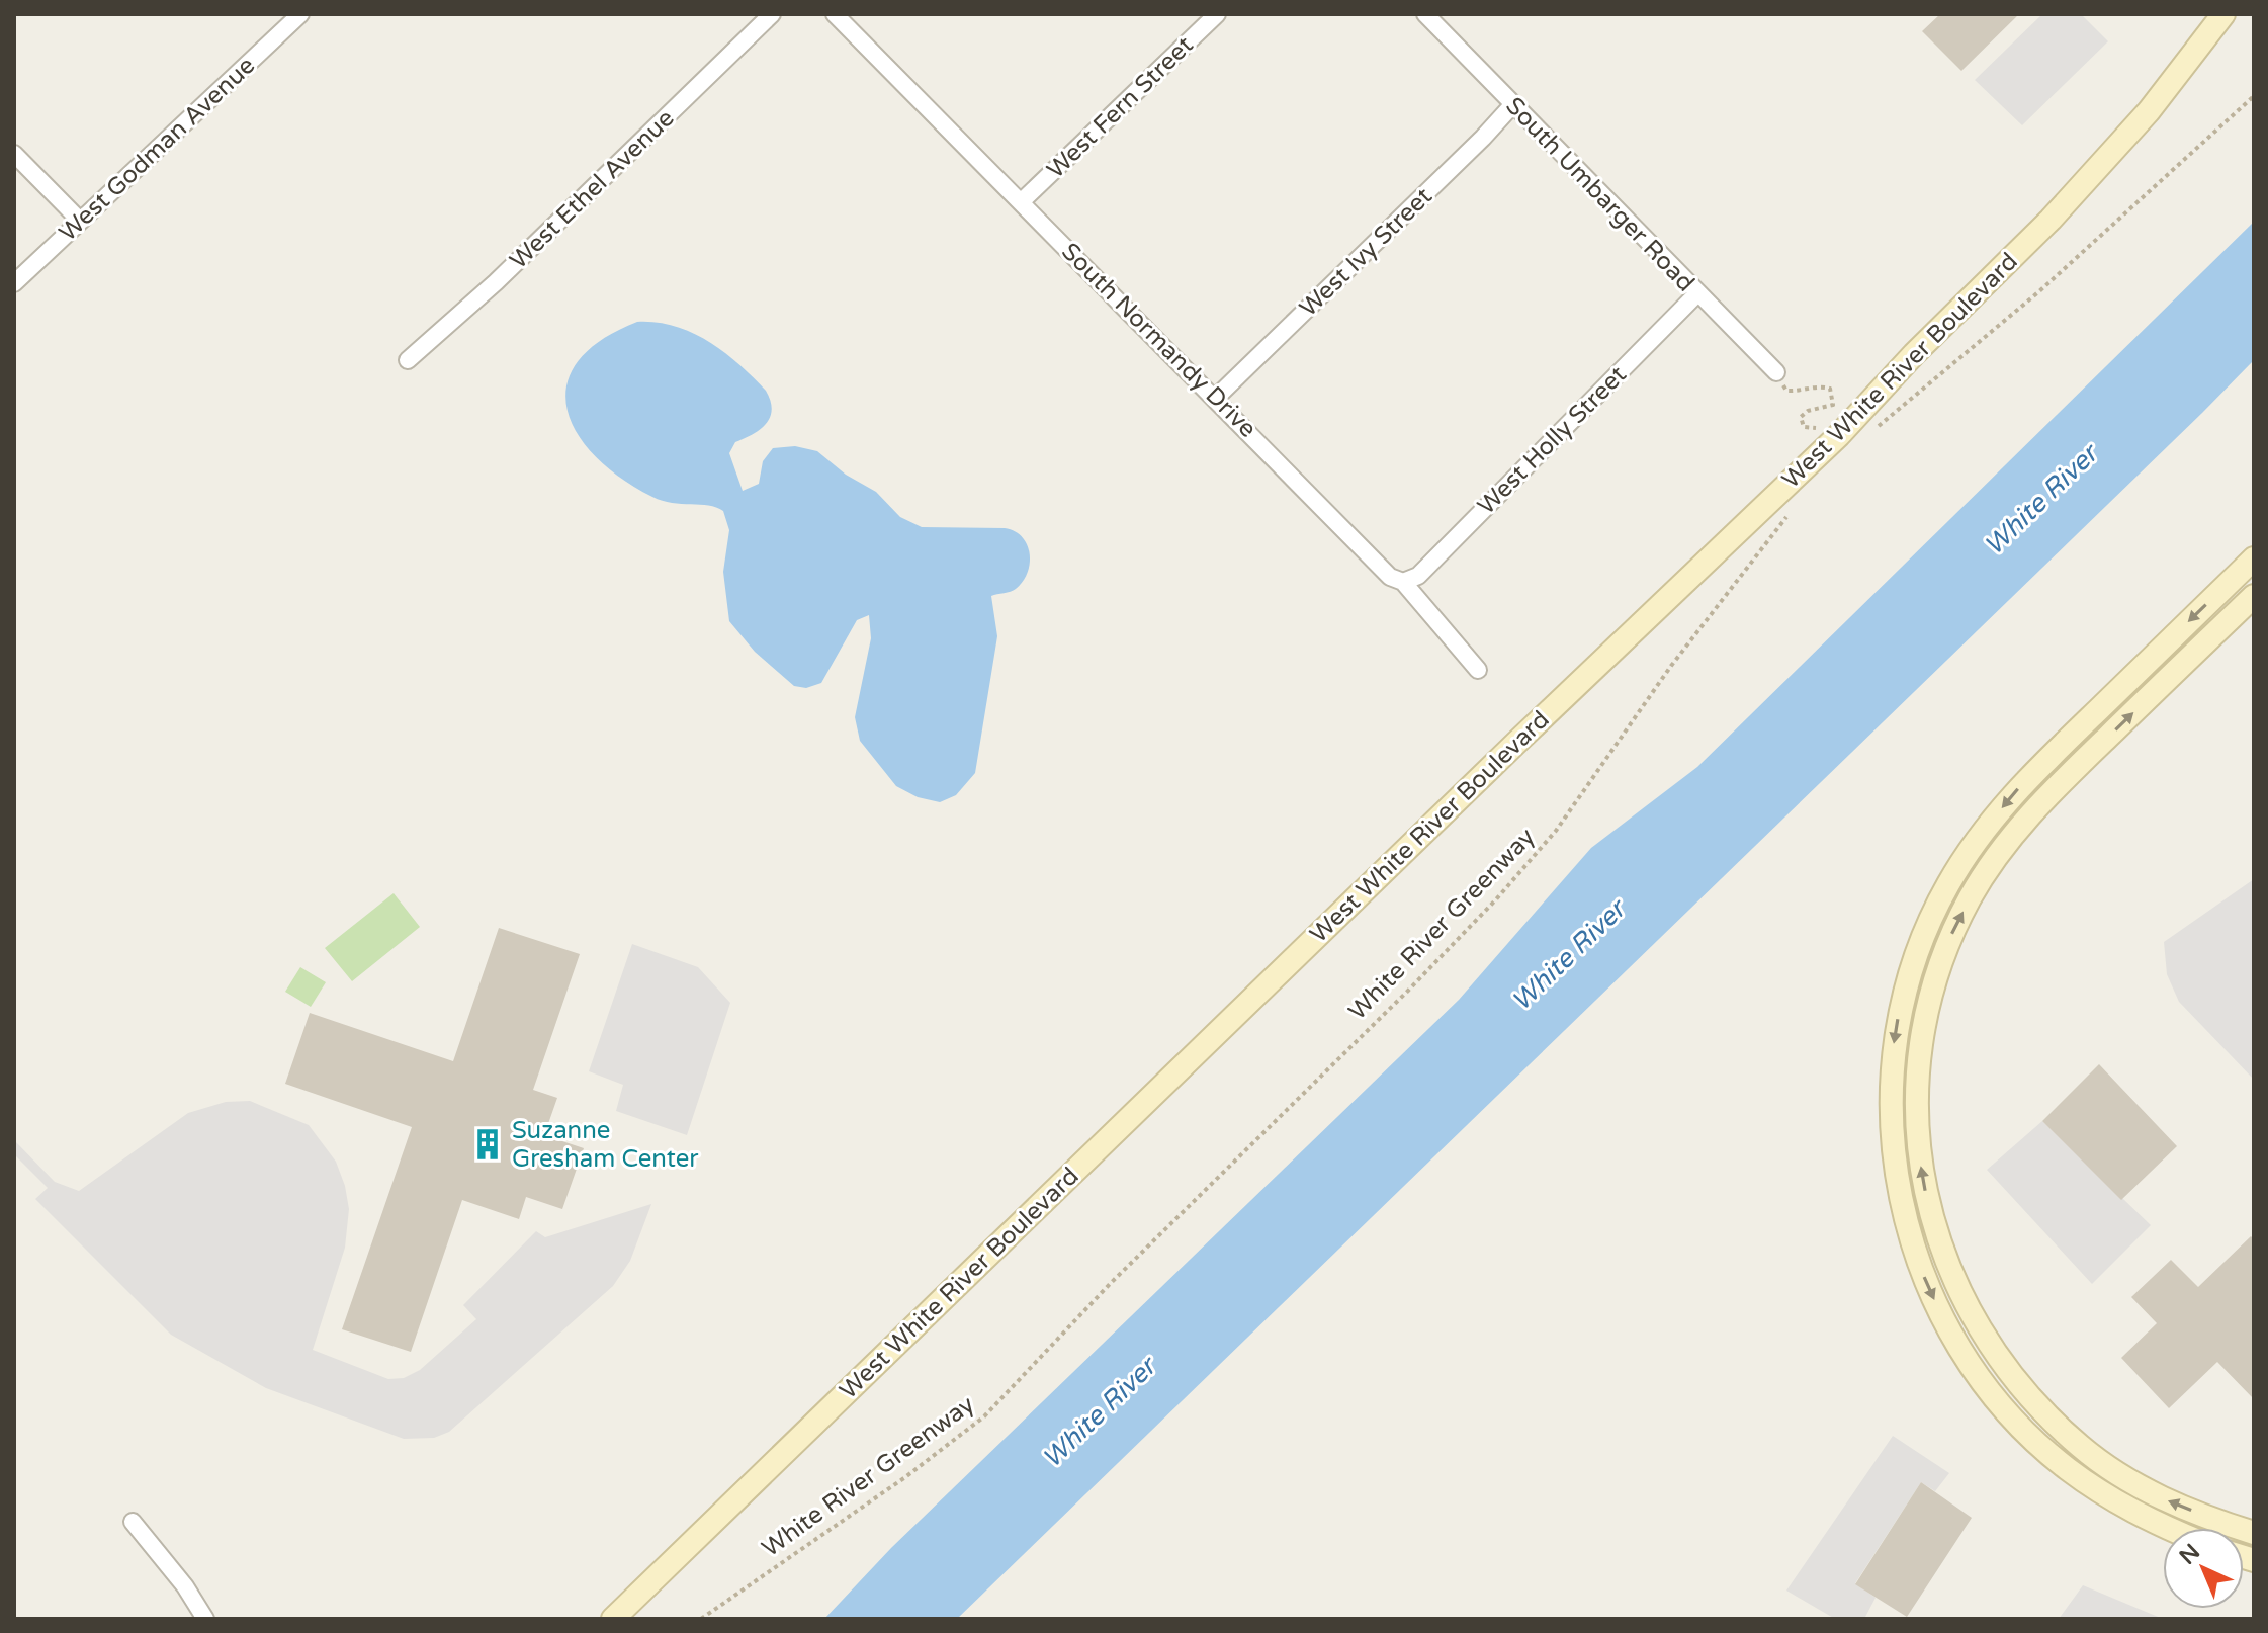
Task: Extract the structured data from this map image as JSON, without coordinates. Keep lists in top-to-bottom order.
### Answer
{
  "streets": {
    "main road": ["West White River Boulevard"],
    "street": [
      "West Fern Street",
      "West Godman Avenue",
      "West Ethel Avenue",
      "South Umbarger Road",
      "West Ivy Street",
      "South Normandy Drive",
      "West Holly Street"
    ],
    "path": ["White River Greenway"]
  },
  "crossings": [
    ["West Fern Street", "South Normandy Drive"],
    ["South Umbarger Road", "West Ivy Street"],
    ["South Umbarger Road", "West Holly Street"],
    ["West Ivy Street", "South Normandy Drive"],
    ["South Normandy Drive", "West Holly Street"]
  ],
  "water": ["White River"],
  "places": {
    "building": ["Suzanne Gresham Center"]
  },
  "north": "top left"
}
